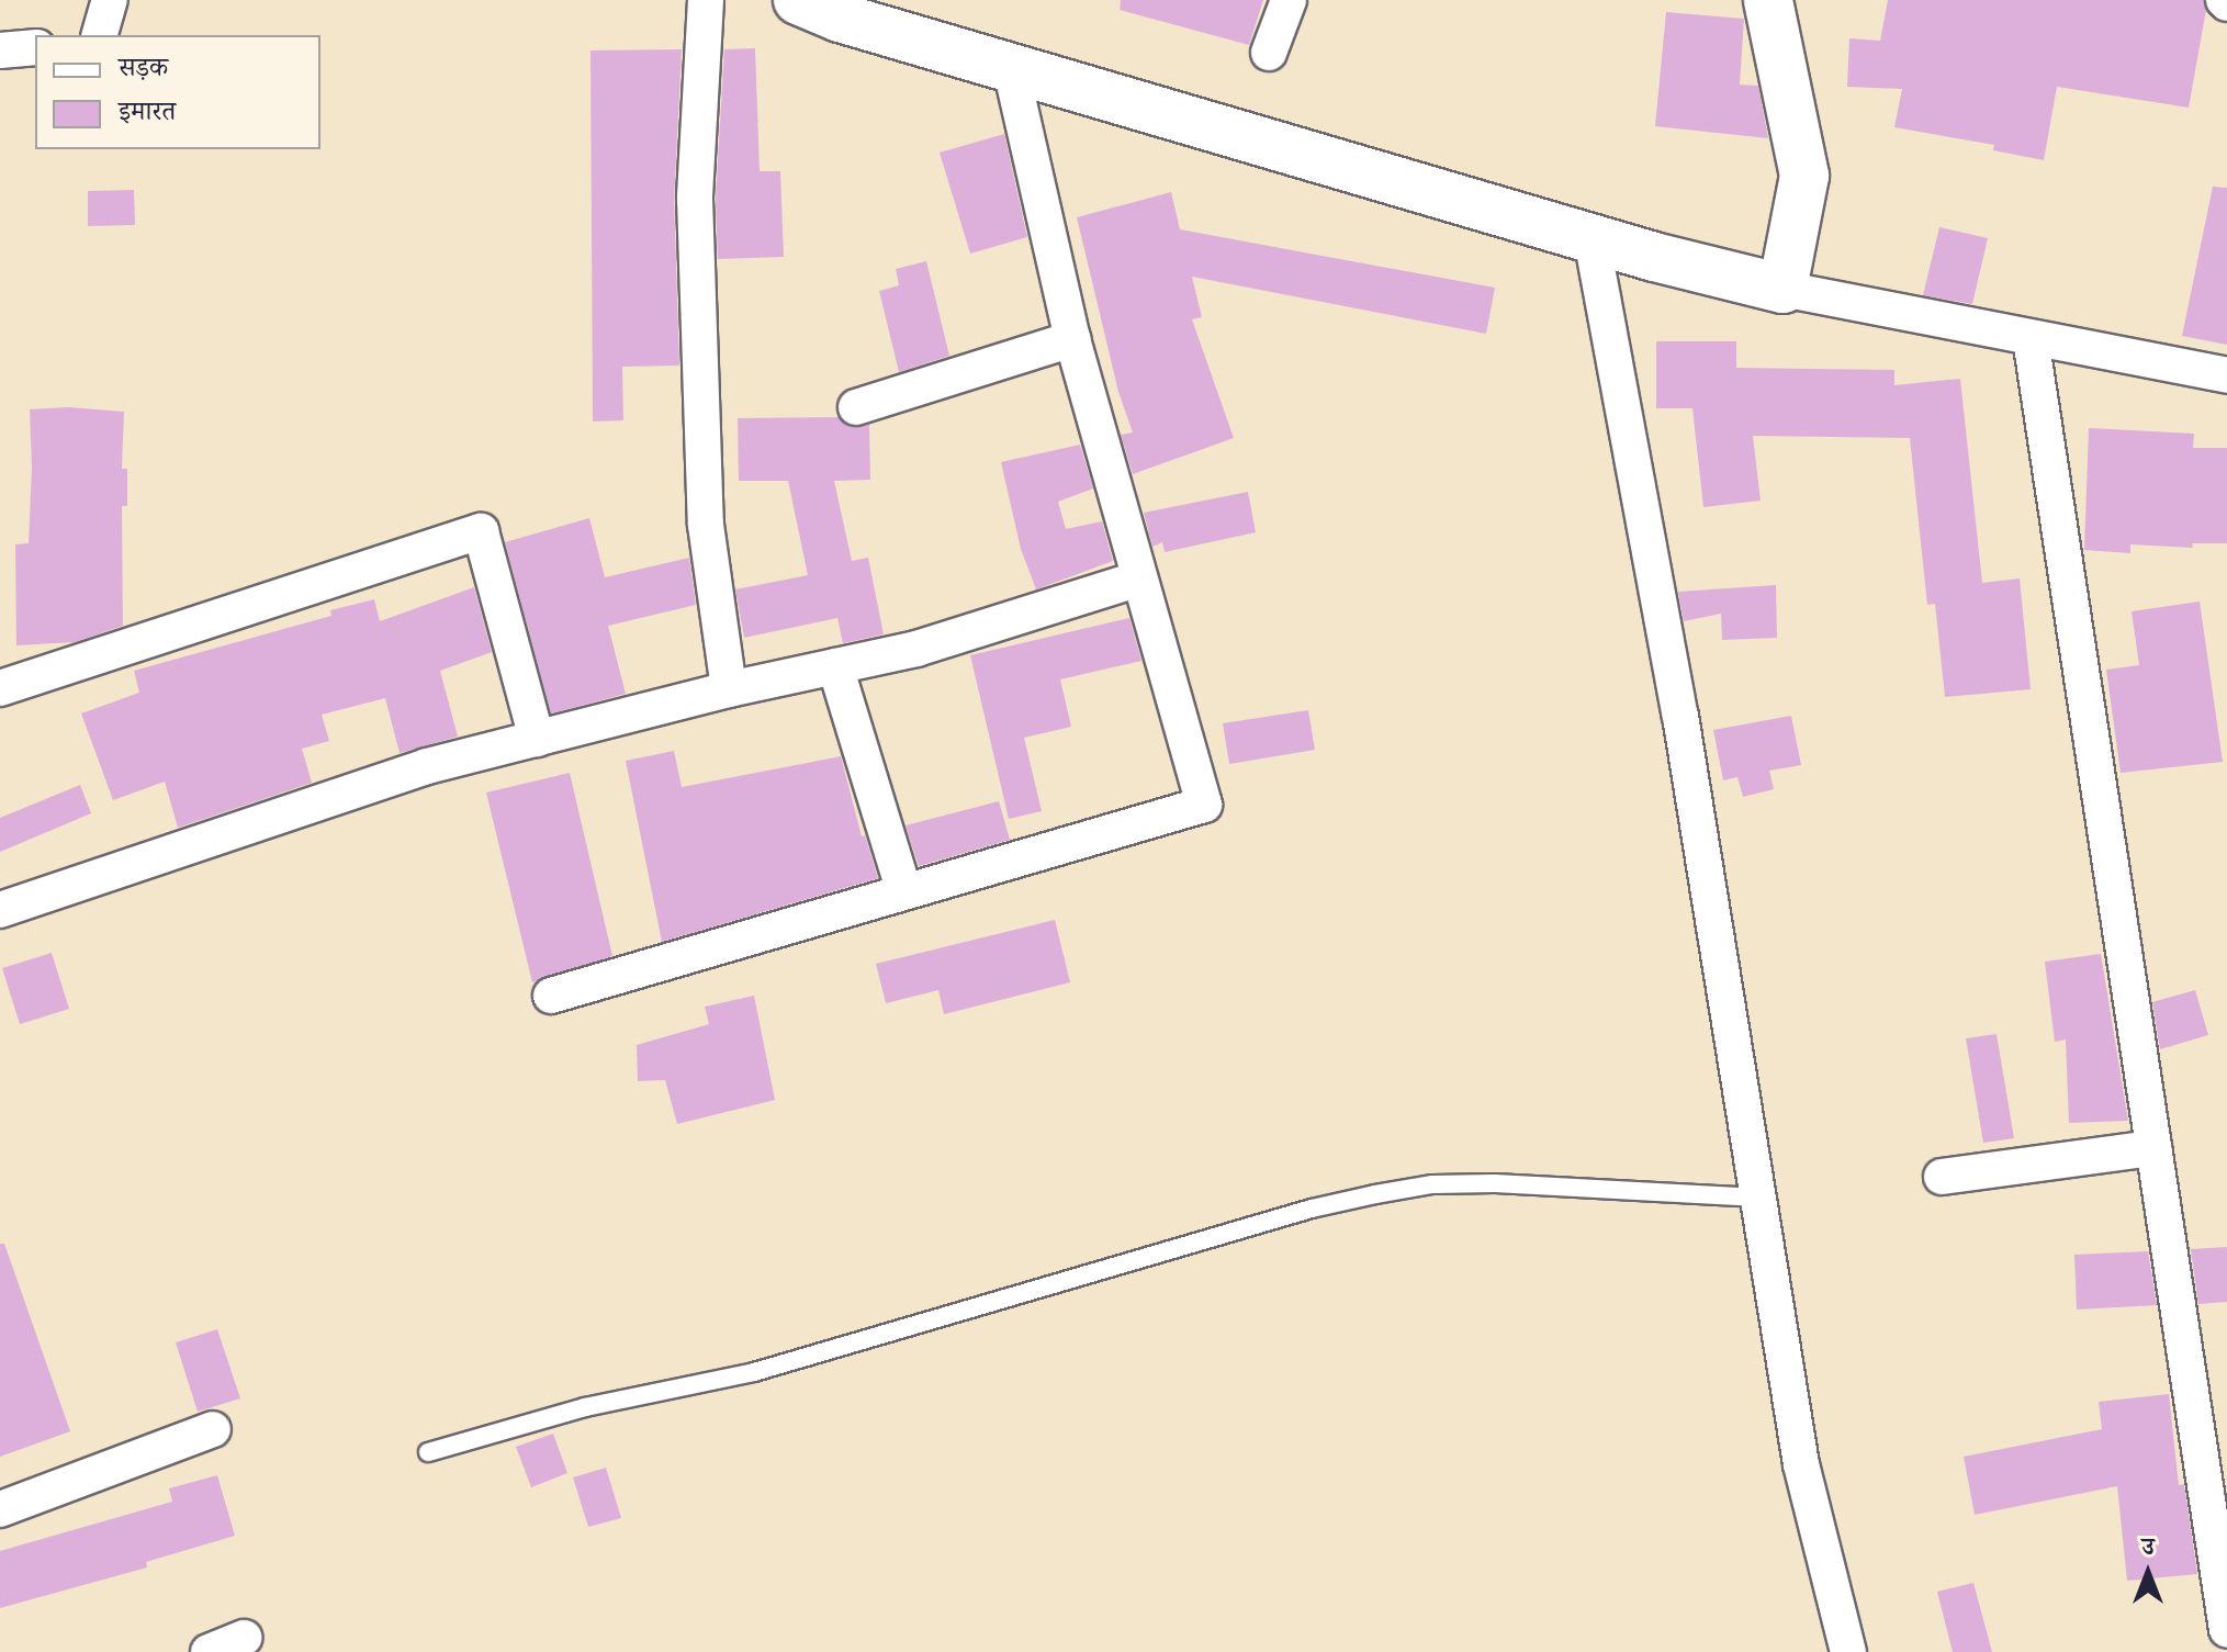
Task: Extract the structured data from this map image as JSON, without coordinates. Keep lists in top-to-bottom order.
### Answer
{
  "legend": ["सड़क", "इमारत"],
  "north": "top"
}
